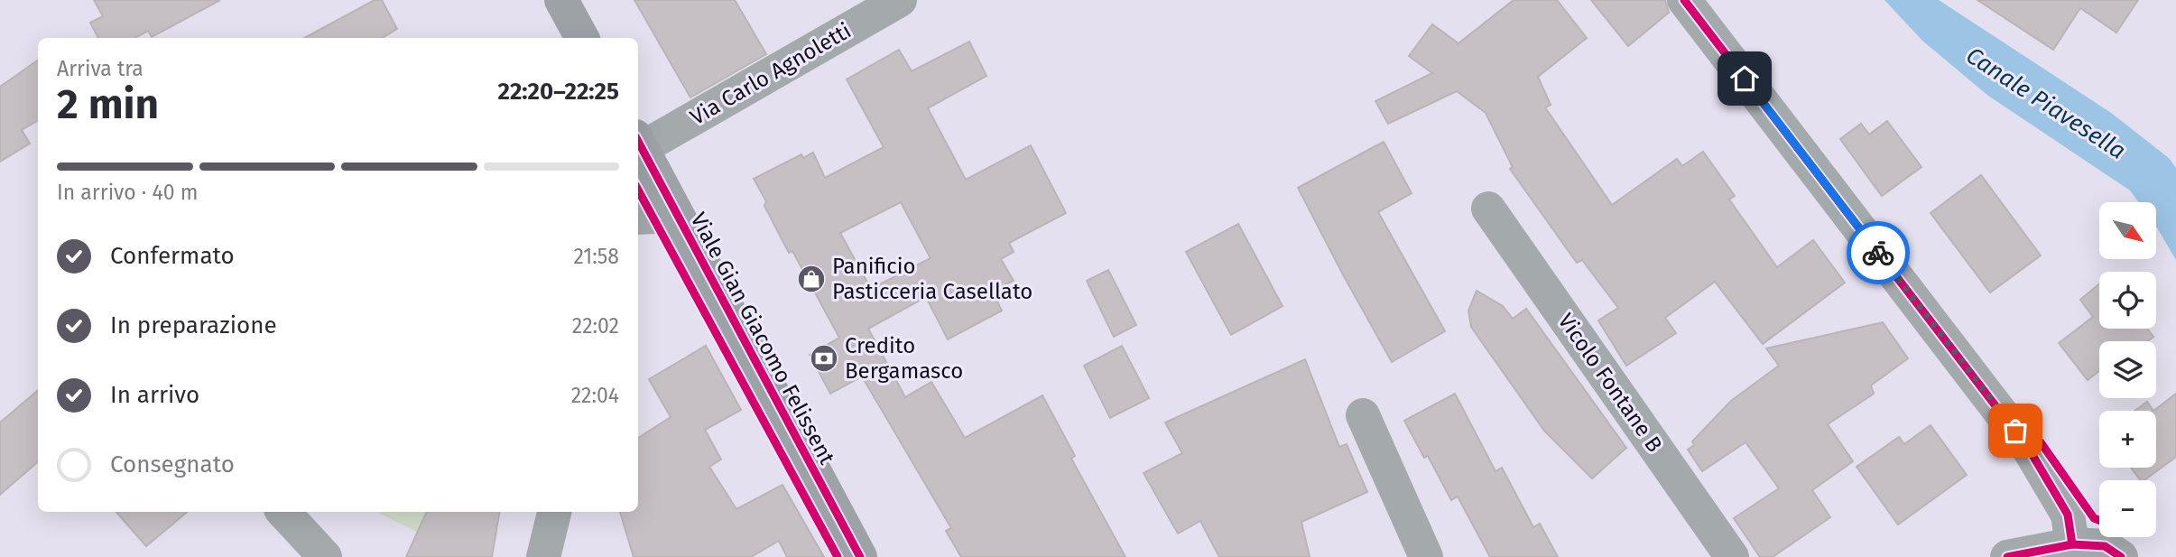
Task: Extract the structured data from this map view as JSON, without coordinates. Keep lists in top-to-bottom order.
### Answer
{
  "streets": {
    "main road": ["Viale Gian Giacomo Felissent"],
    "street": ["Via Carlo Agnoletti", "Vicolo Fontane B"]
  },
  "water": ["Canale Piavesella"],
  "places": {
    "shop": ["Panificio Pasticceria Casellato"],
    "bank": ["Credito Bergamasco"]
  },
  "north": "bottom right",
  "page": {
    "heading": ["2 min", "Arriva tra", "22:20–22:25"],
    "bar": "In arrivo · 40 m",
    "map_buttons": ["+", "−"],
    "list": [
      ["Confermato", "21:58"],
      ["In preparazione", "22:02"],
      ["In arrivo", "22:04"],
      "Consegnato"
    ]
  }
}
